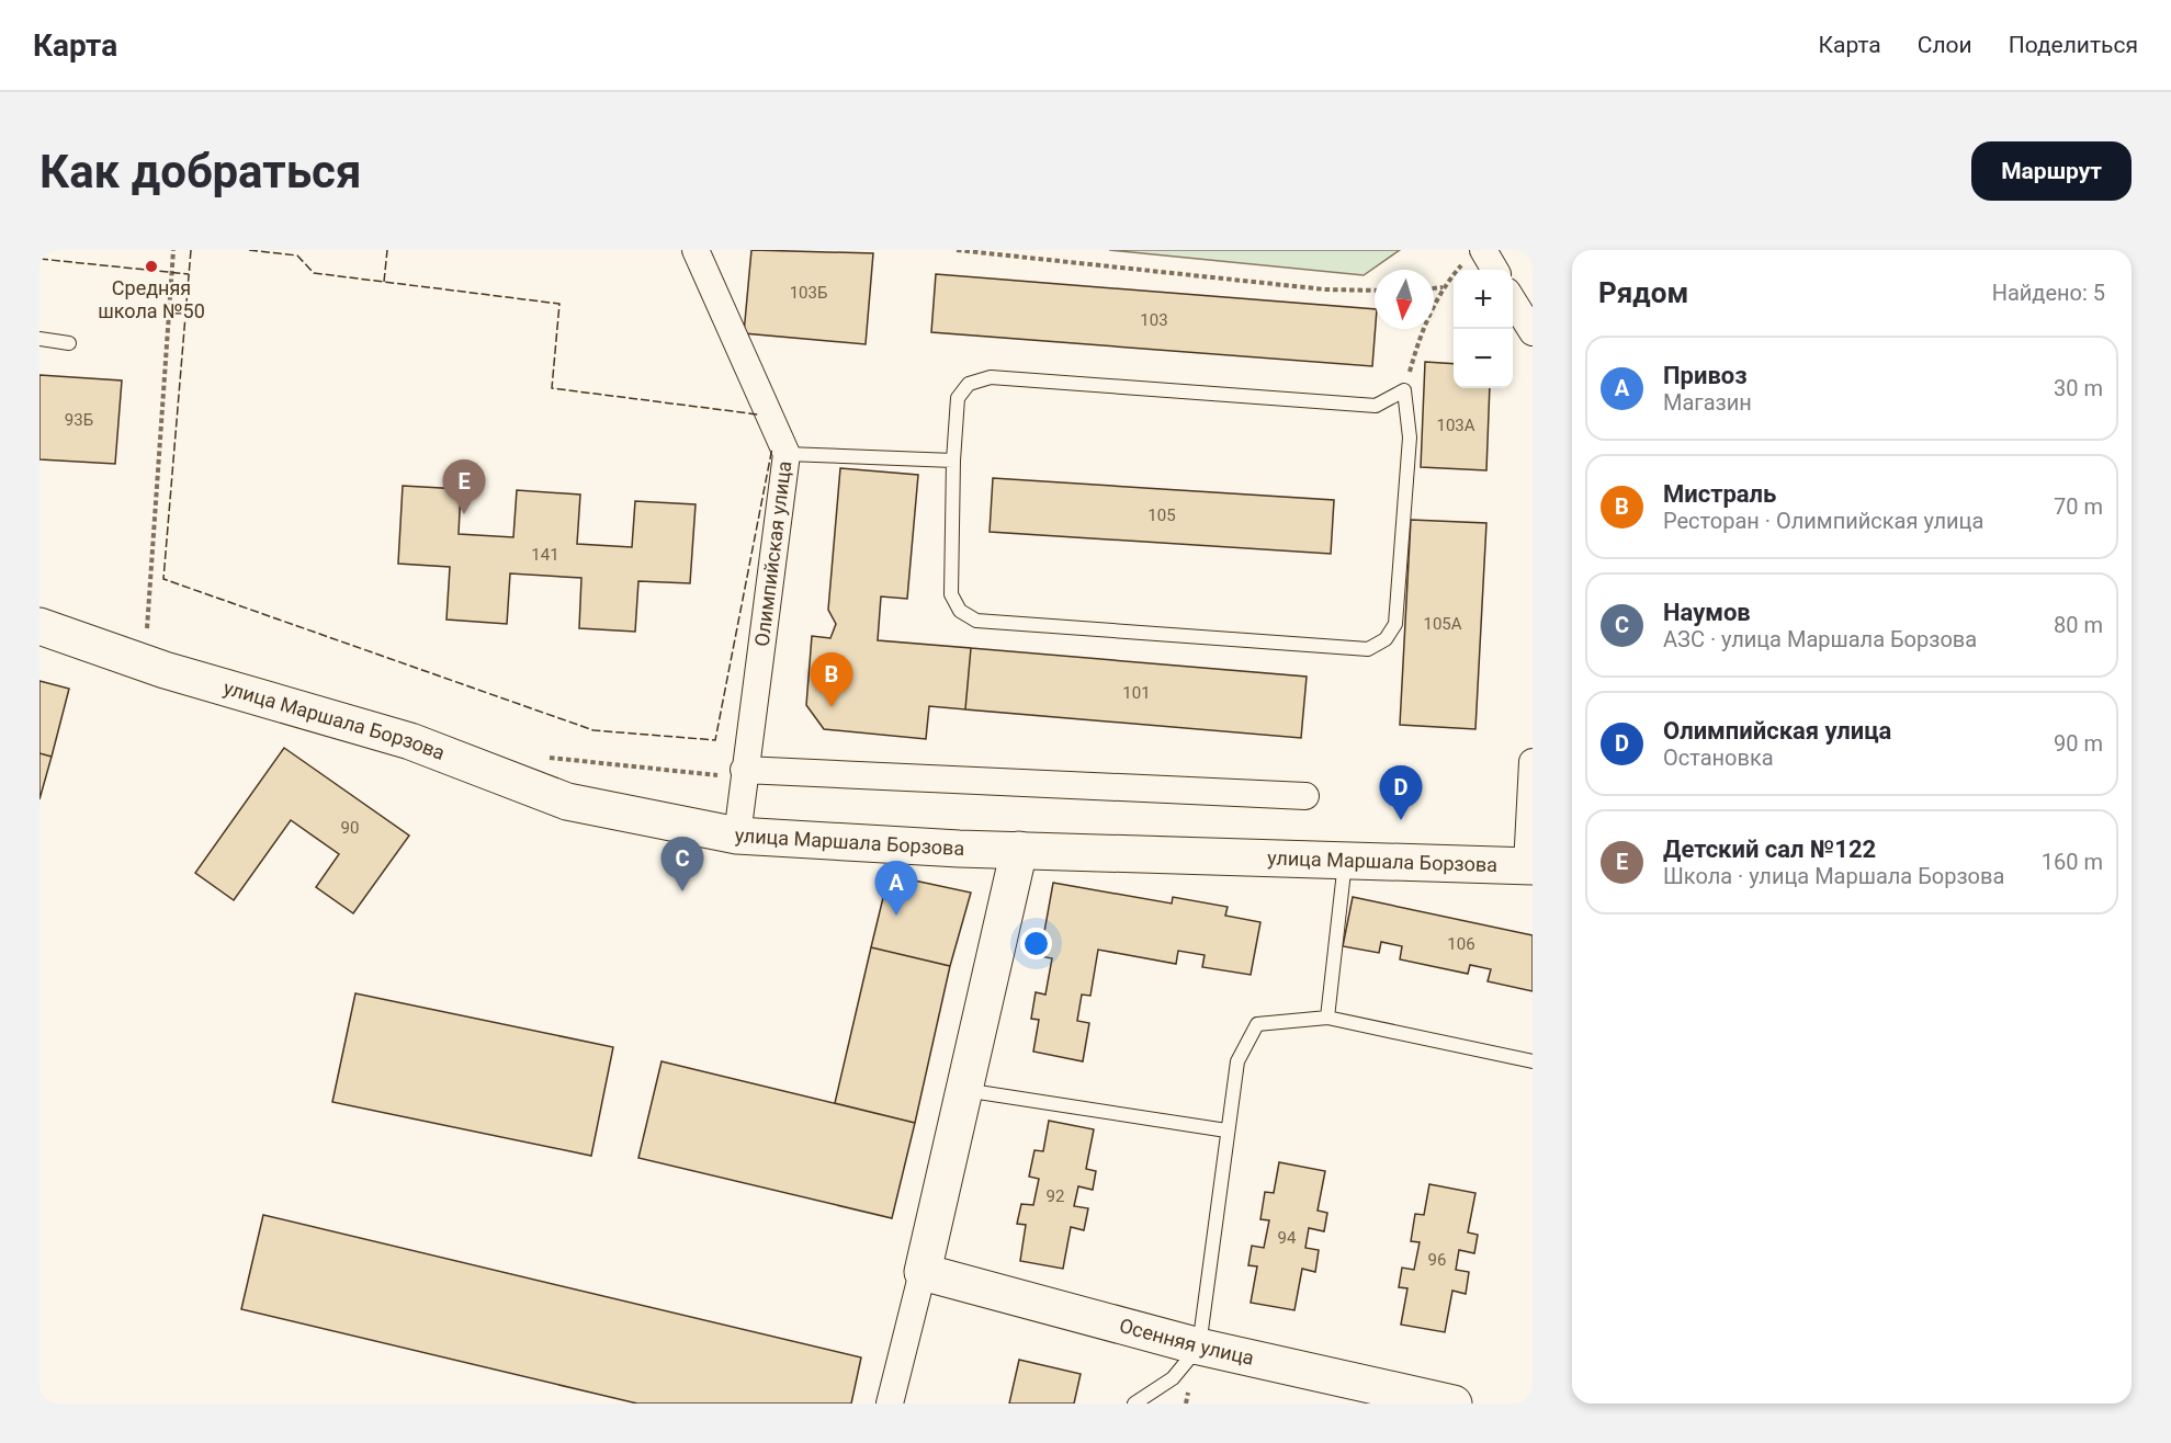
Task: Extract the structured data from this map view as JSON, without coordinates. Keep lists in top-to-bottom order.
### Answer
{
  "streets": {
    "main road": ["улица Маршала Борзова", "Осенняя улица"],
    "street": ["Олимпийская улица"]
  },
  "crossings": [
    ["Олимпийская улица", "улица Маршала Борзова"]
  ],
  "places": ["Средняя школа №50"],
  "house_numbers": [
    "103Б",
    "103",
    "93Б",
    "103А",
    "105",
    "141",
    "105А",
    "101",
    "90",
    "106",
    "92",
    "94",
    "96"
  ],
  "north": "bottom",
  "page": {
    "header": "Карта",
    "nav": ["Карта", "Слои", "Поделиться"],
    "buttons": "Маршрут",
    "title": "Как добраться",
    "heading": ["Рядом", "Найдено: 5"],
    "map_buttons": ["+", "−"],
    "list": [
      {
        "mark": "A",
        "name": "Привоз",
        "note": "Магазин",
        "value": "30 m"
      },
      {
        "mark": "B",
        "name": "Мистраль",
        "note": "Ресторан · Олимпийская улица",
        "value": "70 m"
      },
      {
        "mark": "C",
        "name": "Наумов",
        "note": "АЗС · улица Маршала Борзова",
        "value": "80 m"
      },
      {
        "mark": "D",
        "name": "Олимпийская улица",
        "note": "Остановка",
        "value": "90 m"
      },
      {
        "mark": "E",
        "name": "Детский сал №122",
        "note": "Школа · улица Маршала Борзова",
        "value": "160 m"
      }
    ],
    "pins": [
      "E",
      "B",
      "D",
      "C",
      "A"
    ]
  }
}
